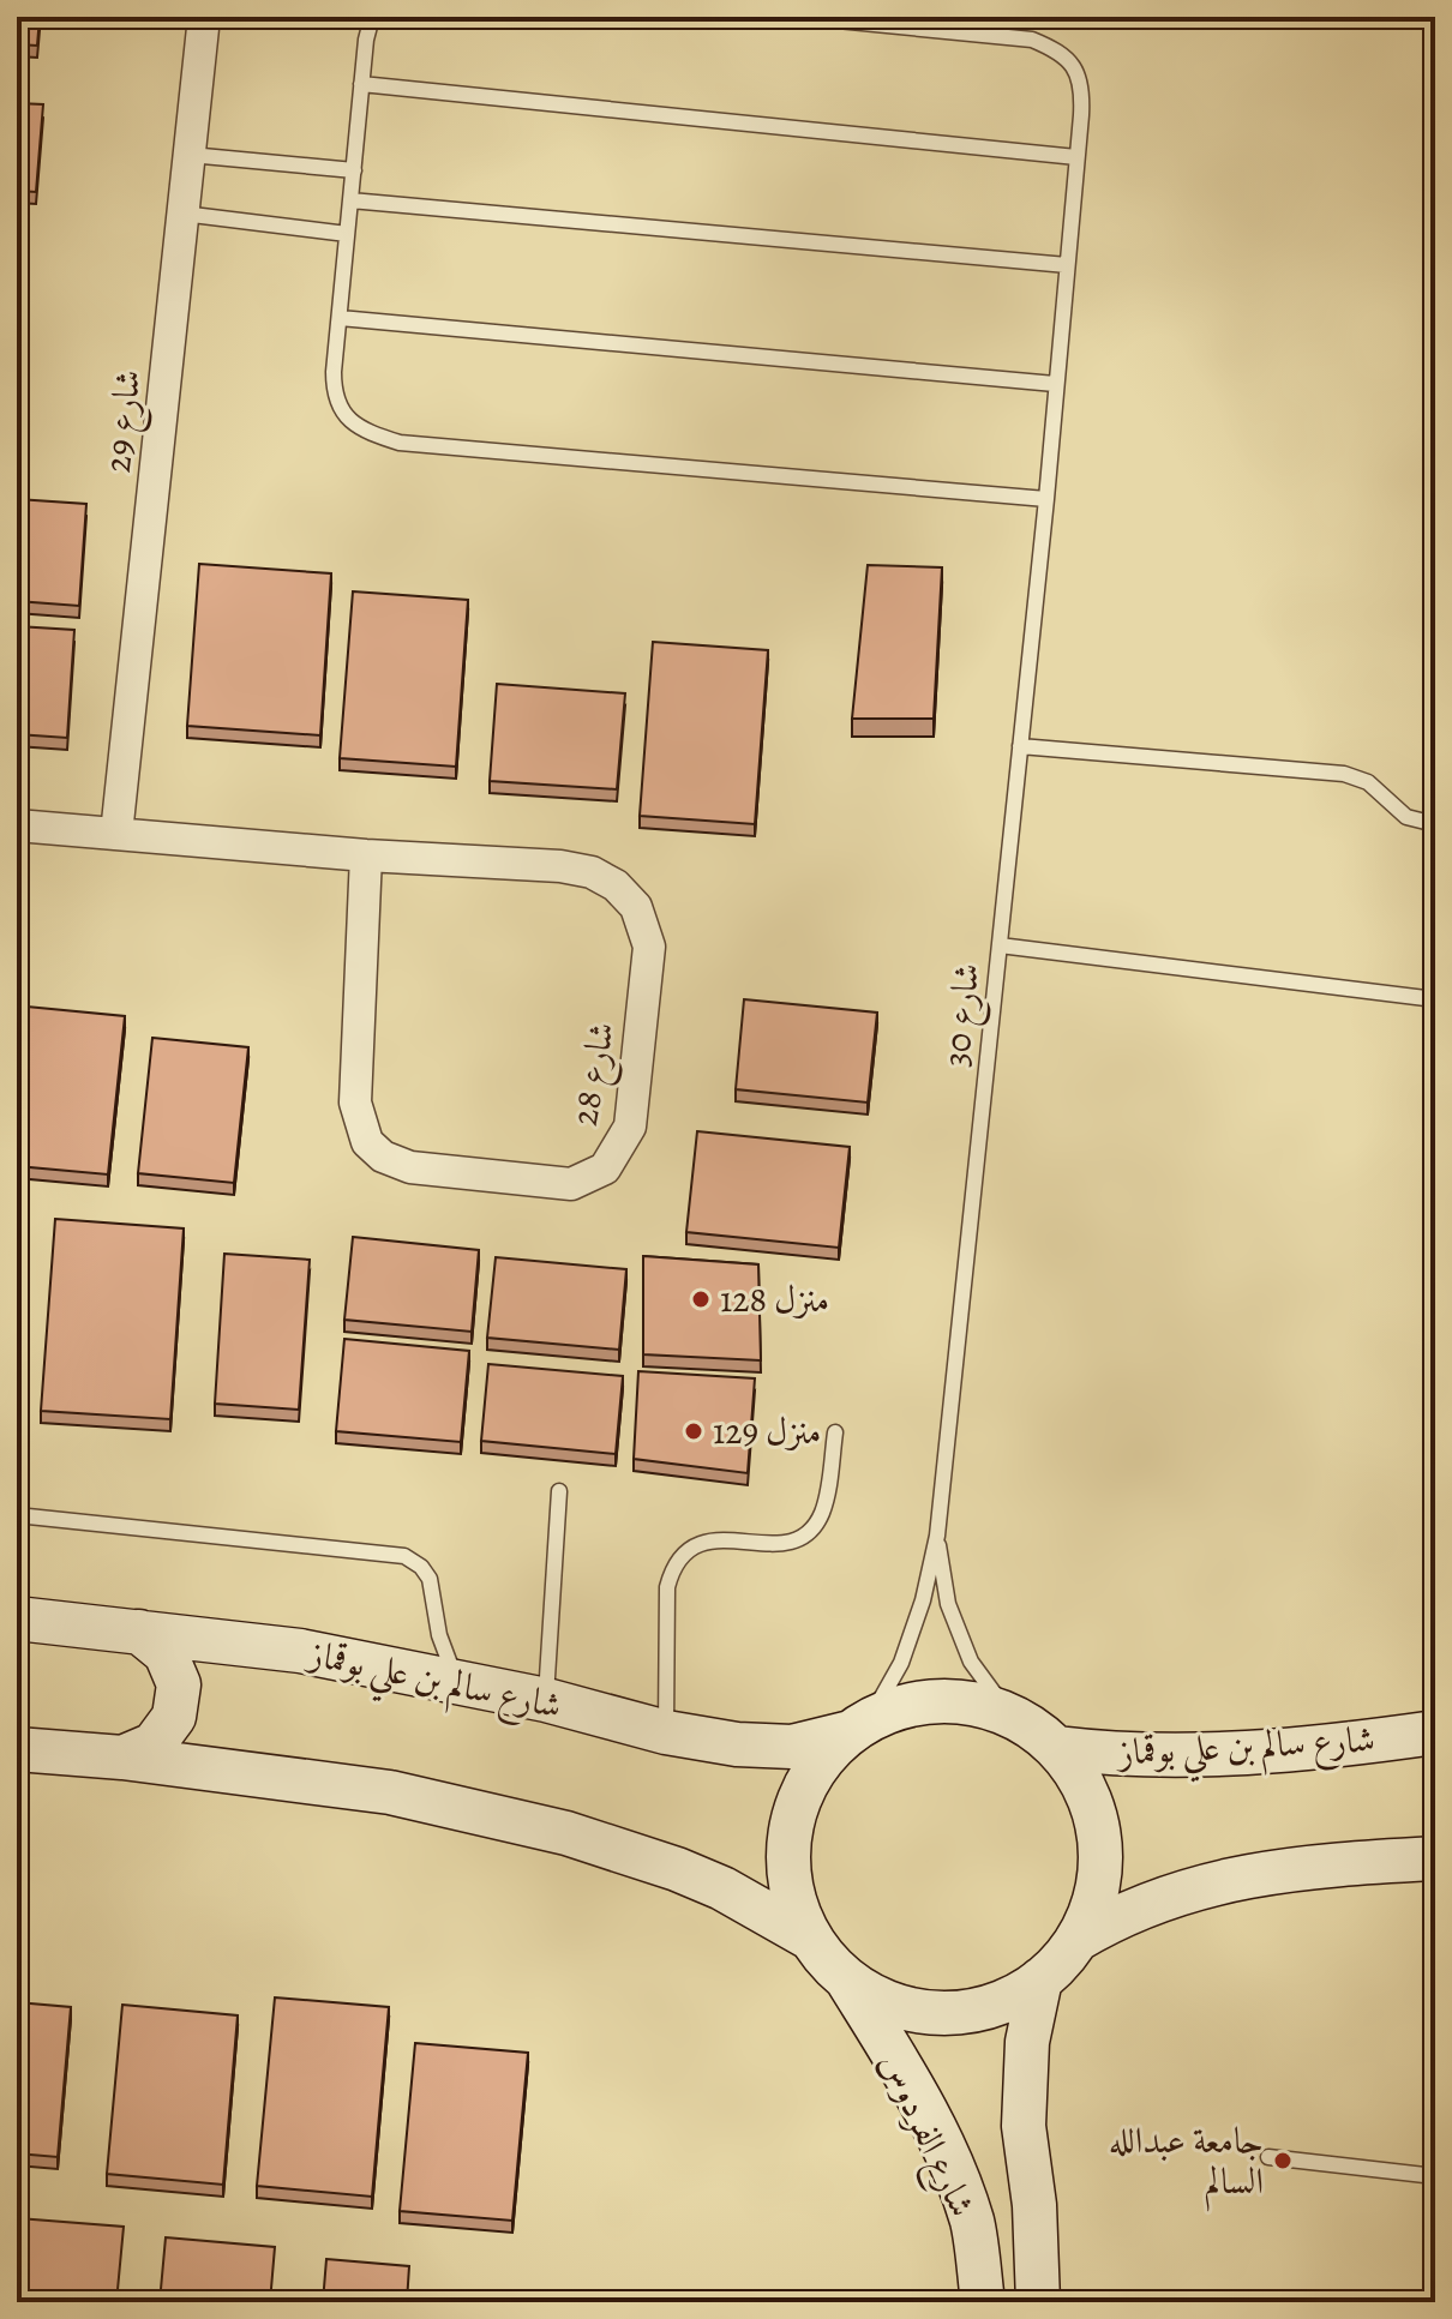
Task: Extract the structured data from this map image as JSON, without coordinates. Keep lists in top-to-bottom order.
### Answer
{
  "streets": {
    "main road": ["شارع سالم بن علي بوقماز", "شارع الفردوس"],
    "street": ["شارع 29", "شارع 28"],
    "lane": ["شارع 30"]
  },
  "crossings": [
    ["شارع 29", "شارع 28"],
    ["شارع 30", "شارع سالم بن علي بوقماز"],
    ["شارع 30", "شارع الفردوس"],
    ["شارع سالم بن علي بوقماز", "شارع الفردوس"]
  ],
  "places": ["منزل 128", "منزل 129", "جامعة عبدالله السالم"]
}
